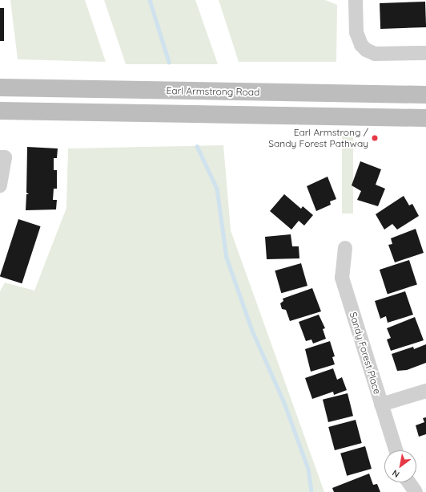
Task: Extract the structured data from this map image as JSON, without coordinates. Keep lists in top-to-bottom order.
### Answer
{
  "streets": {
    "main road": ["Earl Armstrong Road"],
    "street": ["Sandy Forest Place"]
  },
  "places": ["Earl Armstrong / Sandy Forest Pathway"],
  "north": "bottom left"
}
